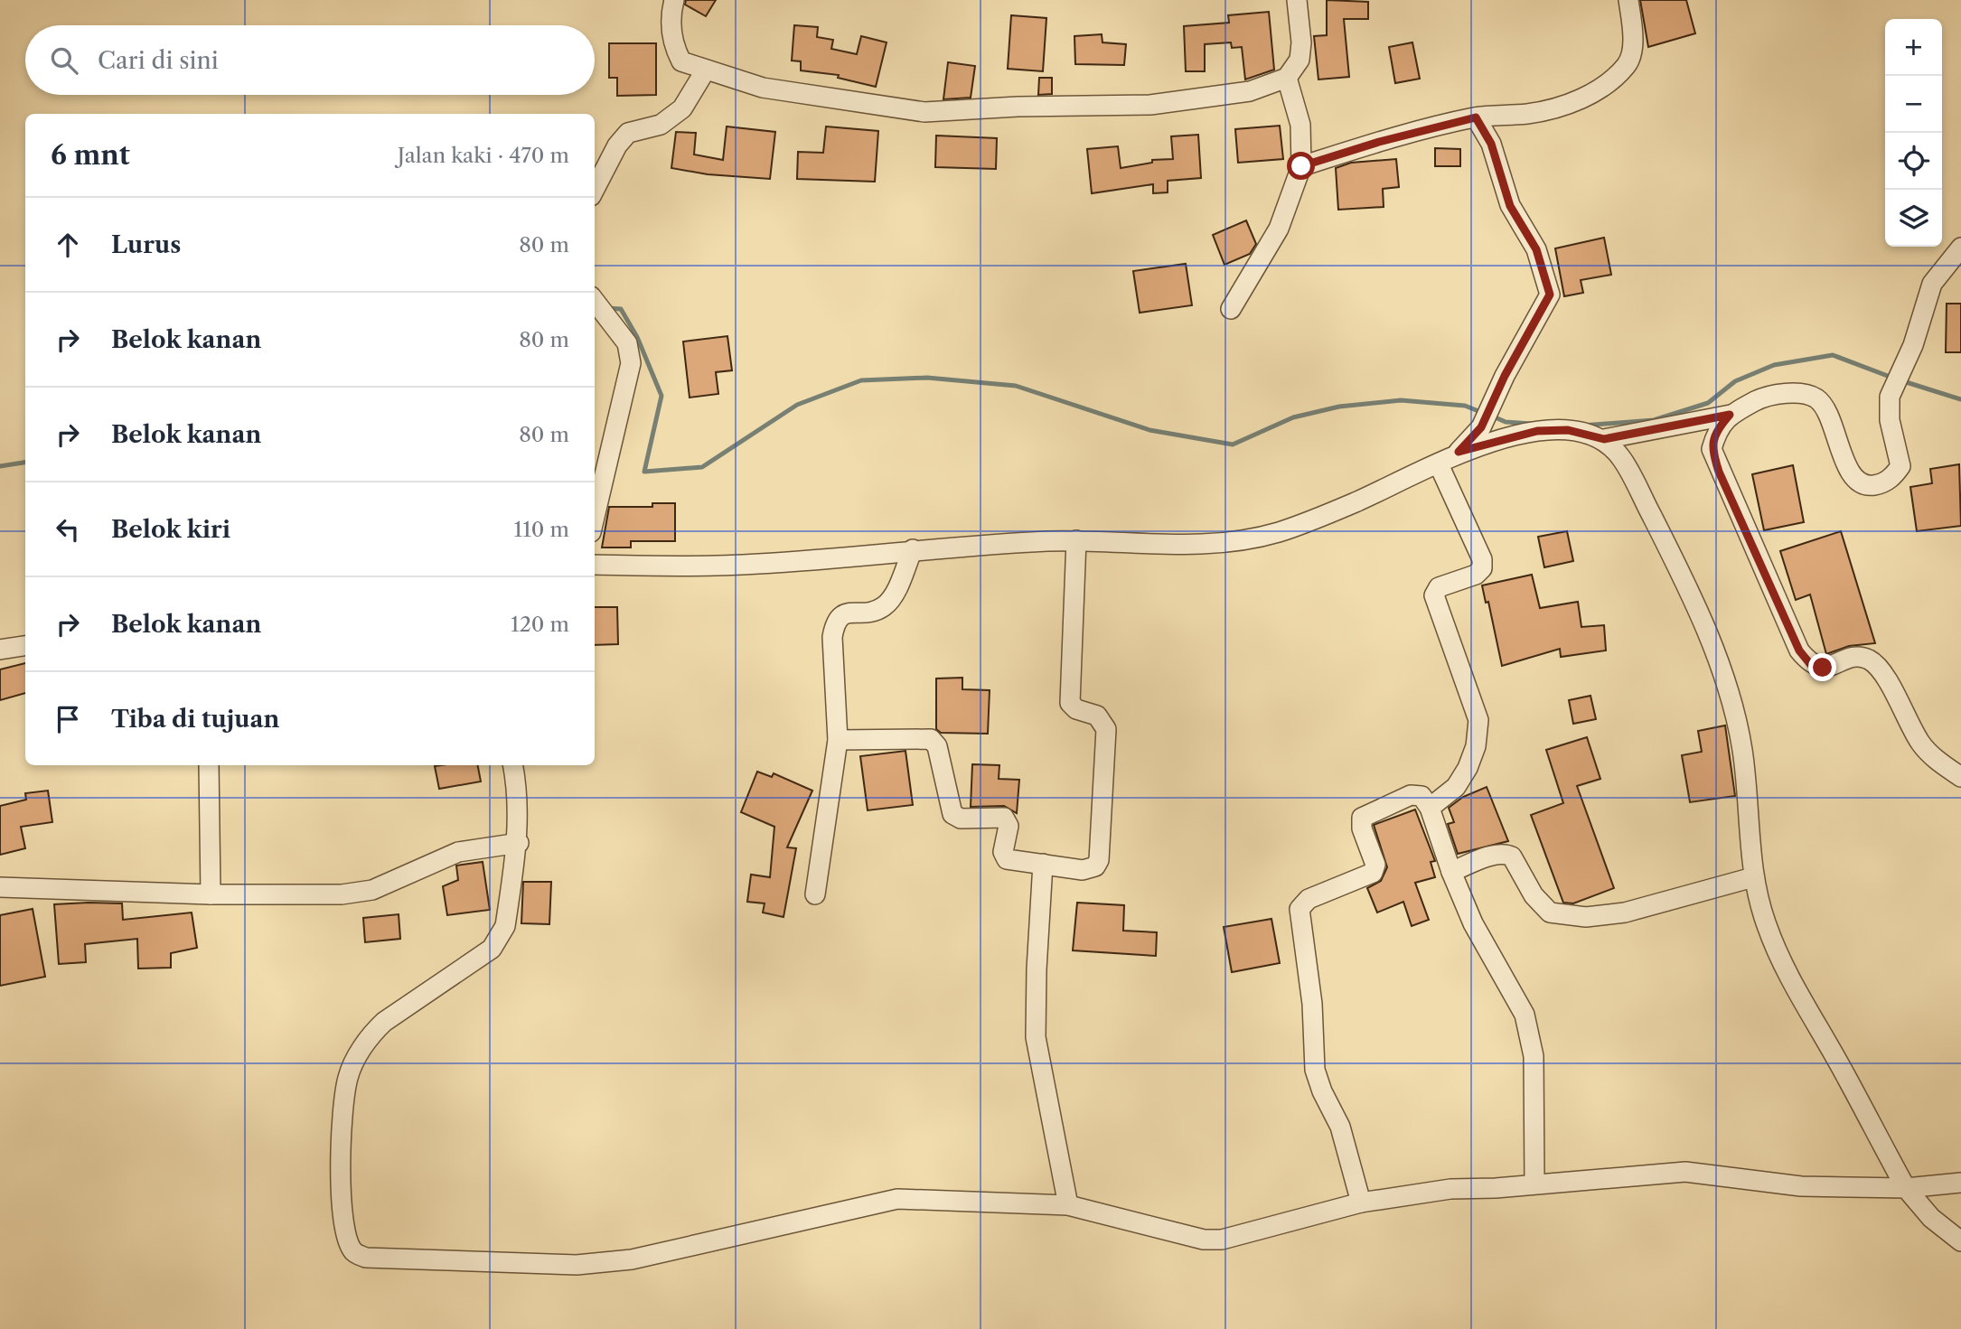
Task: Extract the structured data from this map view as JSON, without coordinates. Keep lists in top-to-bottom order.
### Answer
{
  "page": {
    "map_buttons": ["+", "−"],
    "search": "Cari di sini",
    "heading": ["6 mnt", "Jalan kaki · 470 m"],
    "list": [
      ["Lurus", "80 m"],
      ["Belok kanan", "80 m"],
      ["Belok kanan", "80 m"],
      ["Belok kiri", "110 m"],
      ["Belok kanan", "120 m"],
      "Tiba di tujuan"
    ]
  }
}
